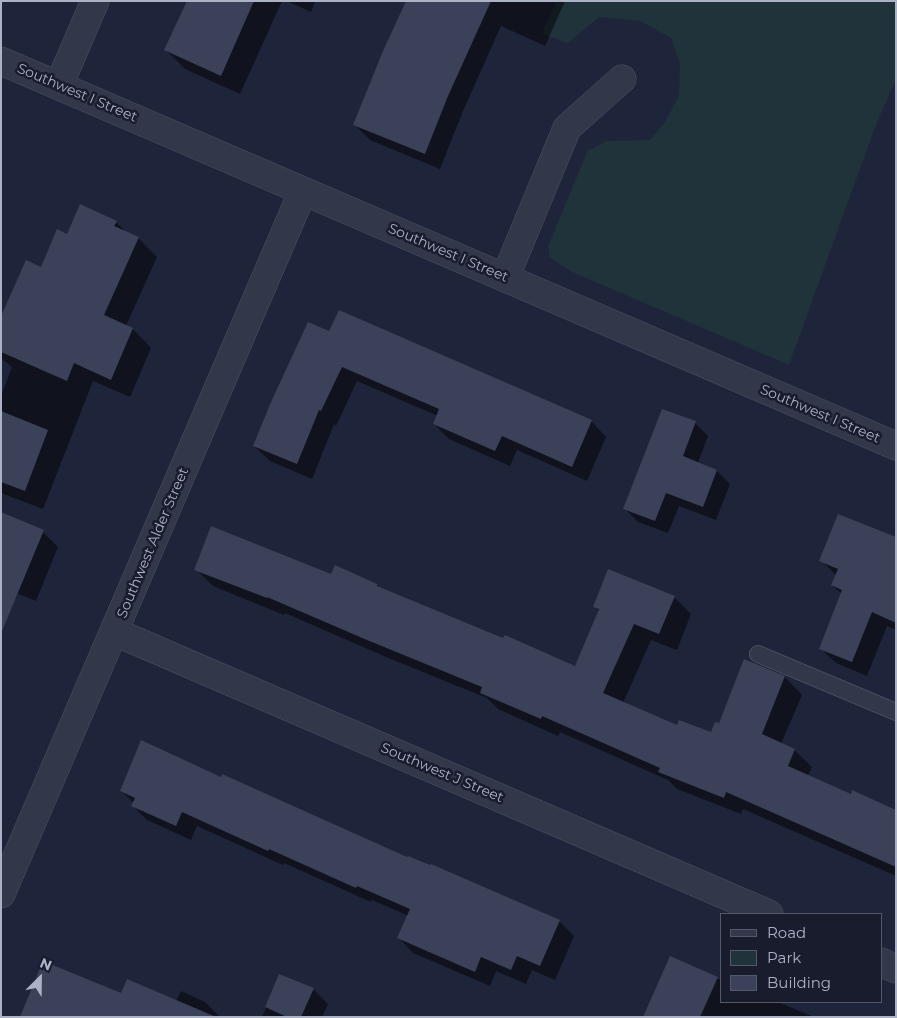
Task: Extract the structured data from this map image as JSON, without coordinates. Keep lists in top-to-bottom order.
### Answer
{
  "streets": {
    "street": ["Southwest I Street", "Southwest Alder Street", "Southwest J Street"]
  },
  "crossings": [
    ["Southwest I Street", "Southwest Alder Street"],
    ["Southwest Alder Street", "Southwest J Street"]
  ],
  "legend": ["Road", "Park", "Building"],
  "north": "top right"
}
